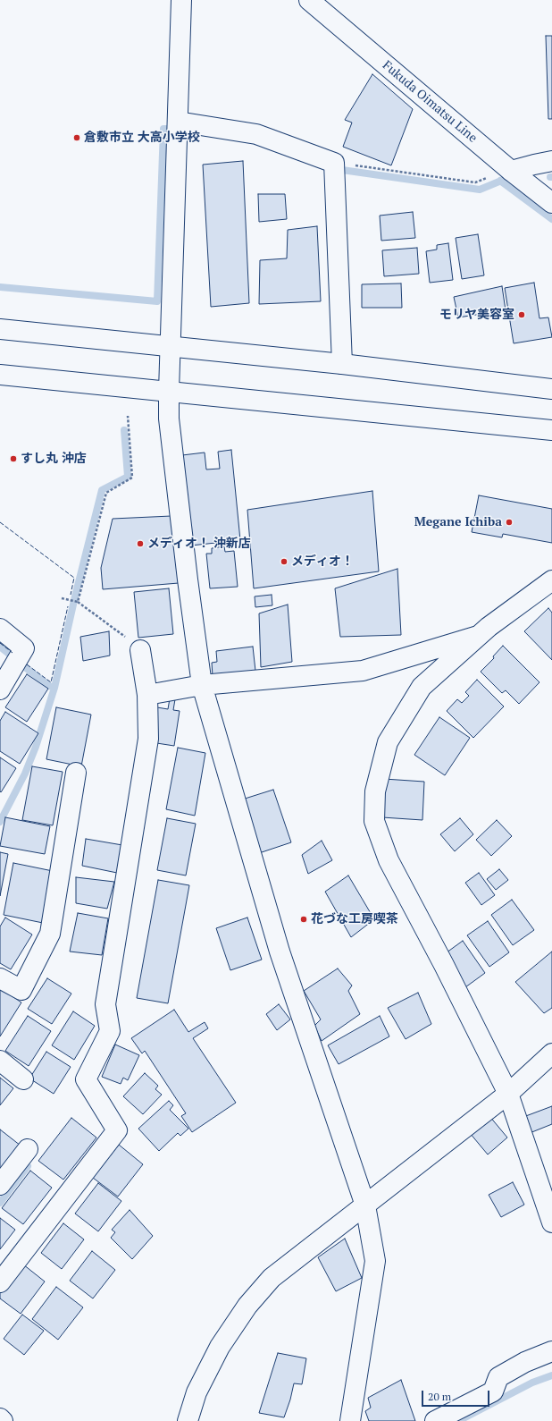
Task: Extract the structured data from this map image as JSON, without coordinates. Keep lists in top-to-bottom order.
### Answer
{
  "streets": {
    "street": ["Fukuda Oimatsu Line"]
  },
  "places": [
    "倉敷市立 大高小学校",
    "モリヤ美容室",
    "すし丸 沖店",
    "Megane Ichiba",
    "メディオ！ 沖新店",
    "メディオ！",
    "花づな工房喫茶"
  ],
  "scale_bar": "20 m"
}
